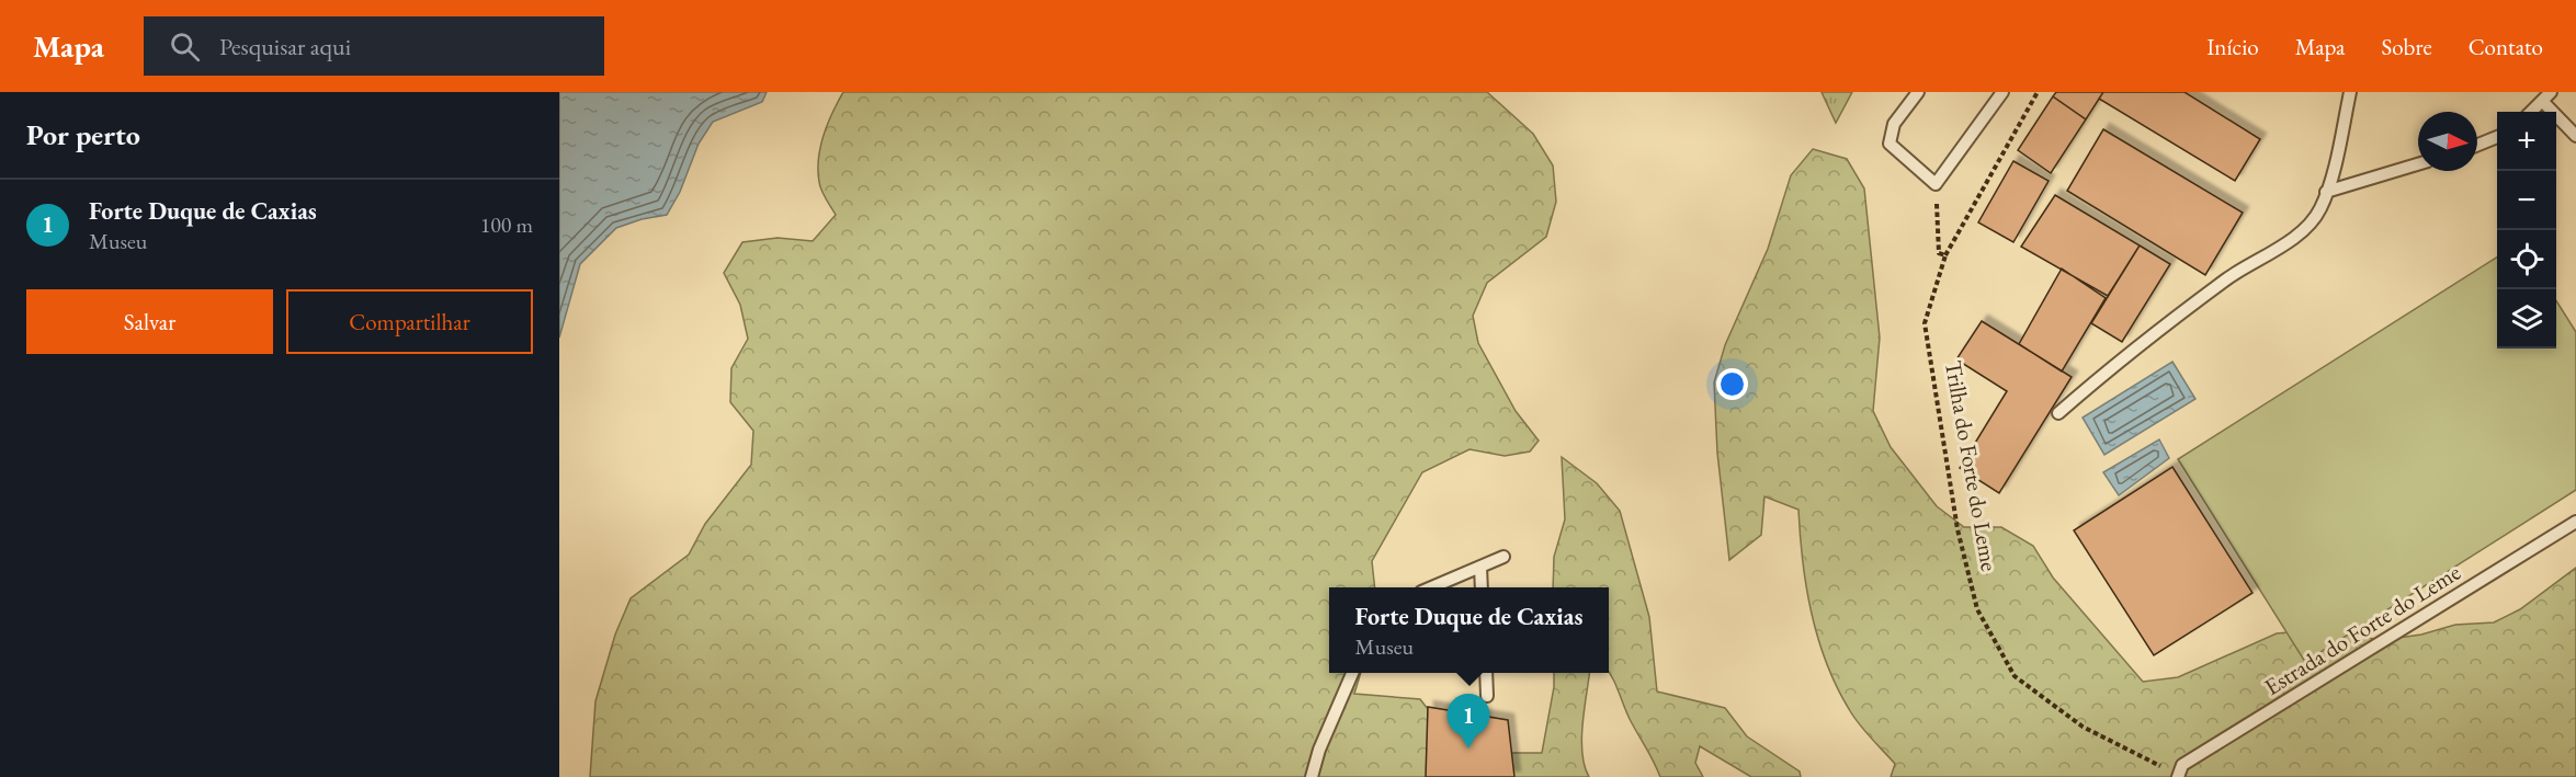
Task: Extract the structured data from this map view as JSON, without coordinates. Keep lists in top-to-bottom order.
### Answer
{
  "streets": {
    "lane": ["Estrada do Forte do Leme"],
    "path": ["Trilha do Forte do Leme"]
  },
  "crossings": [
    ["Trilha do Forte do Leme", "Estrada do Forte do Leme"]
  ],
  "north": "right",
  "page": {
    "header": "Mapa",
    "search": "Pesquisar aqui",
    "nav": [
      "Início",
      "Mapa",
      "Sobre",
      "Contato"
    ],
    "heading": "Por perto",
    "map_buttons": ["+", "−"],
    "list": [
      {
        "mark": "1",
        "name": "Forte Duque de Caxias",
        "note": "Museu",
        "value": "100 m"
      }
    ],
    "buttons": ["Salvar", "Compartilhar"],
    "popup": ["Forte Duque de Caxias", "Museu"],
    "pins": "1"
  }
}
